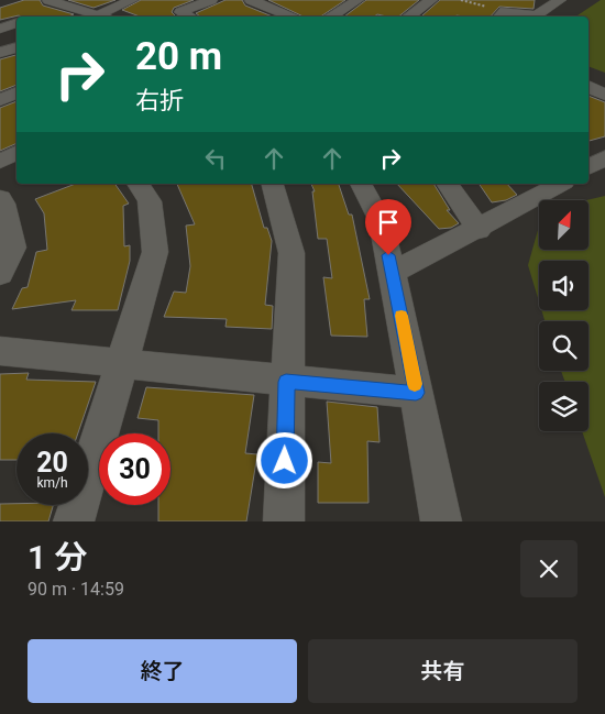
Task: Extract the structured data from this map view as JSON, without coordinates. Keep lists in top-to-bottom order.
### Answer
{
  "north": "top right",
  "page": {
    "turn": ["20 m", "右折"],
    "speed": "20 km/h",
    "limit": "30",
    "heading": ["1 分", "90 m · 14:59"],
    "buttons": ["終了", "共有"]
  }
}
